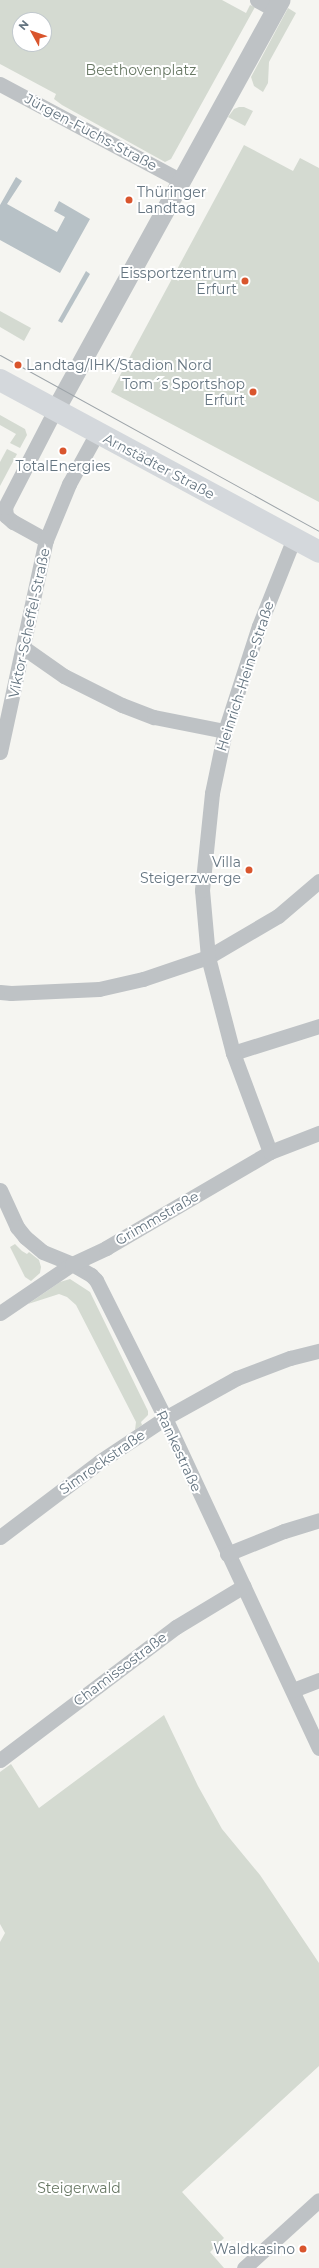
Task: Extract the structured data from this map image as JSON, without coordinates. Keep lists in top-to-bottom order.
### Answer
{
  "streets": {
    "main road": ["Arnstädter Straße"],
    "street": [
      "Jürgen-Fuchs-Straße",
      "Viktor-Scheffel-Straße",
      "Heinrich-Heine-Straße",
      "Grimmstraße",
      "Rankestraße",
      "Simrockstraße",
      "Chamissostraße"
    ]
  },
  "crossings": [
    ["Arnstädter Straße", "Viktor-Scheffel-Straße"],
    ["Arnstädter Straße", "Heinrich-Heine-Straße"],
    ["Heinrich-Heine-Straße", "Grimmstraße"],
    ["Grimmstraße", "Rankestraße"],
    ["Rankestraße", "Simrockstraße"],
    ["Rankestraße", "Chamissostraße"]
  ],
  "parks": ["Beethovenplatz", "Steigerwald"],
  "places": [
    "Thüringer Landtag",
    "Eissportzentrum Erfurt",
    "Landtag/IHK/Stadion Nord",
    "Tom´s Sportshop Erfurt",
    "TotalEnergies",
    "Villa Steigerzwerge",
    "Waldkasino"
  ],
  "north": "top left"
}
